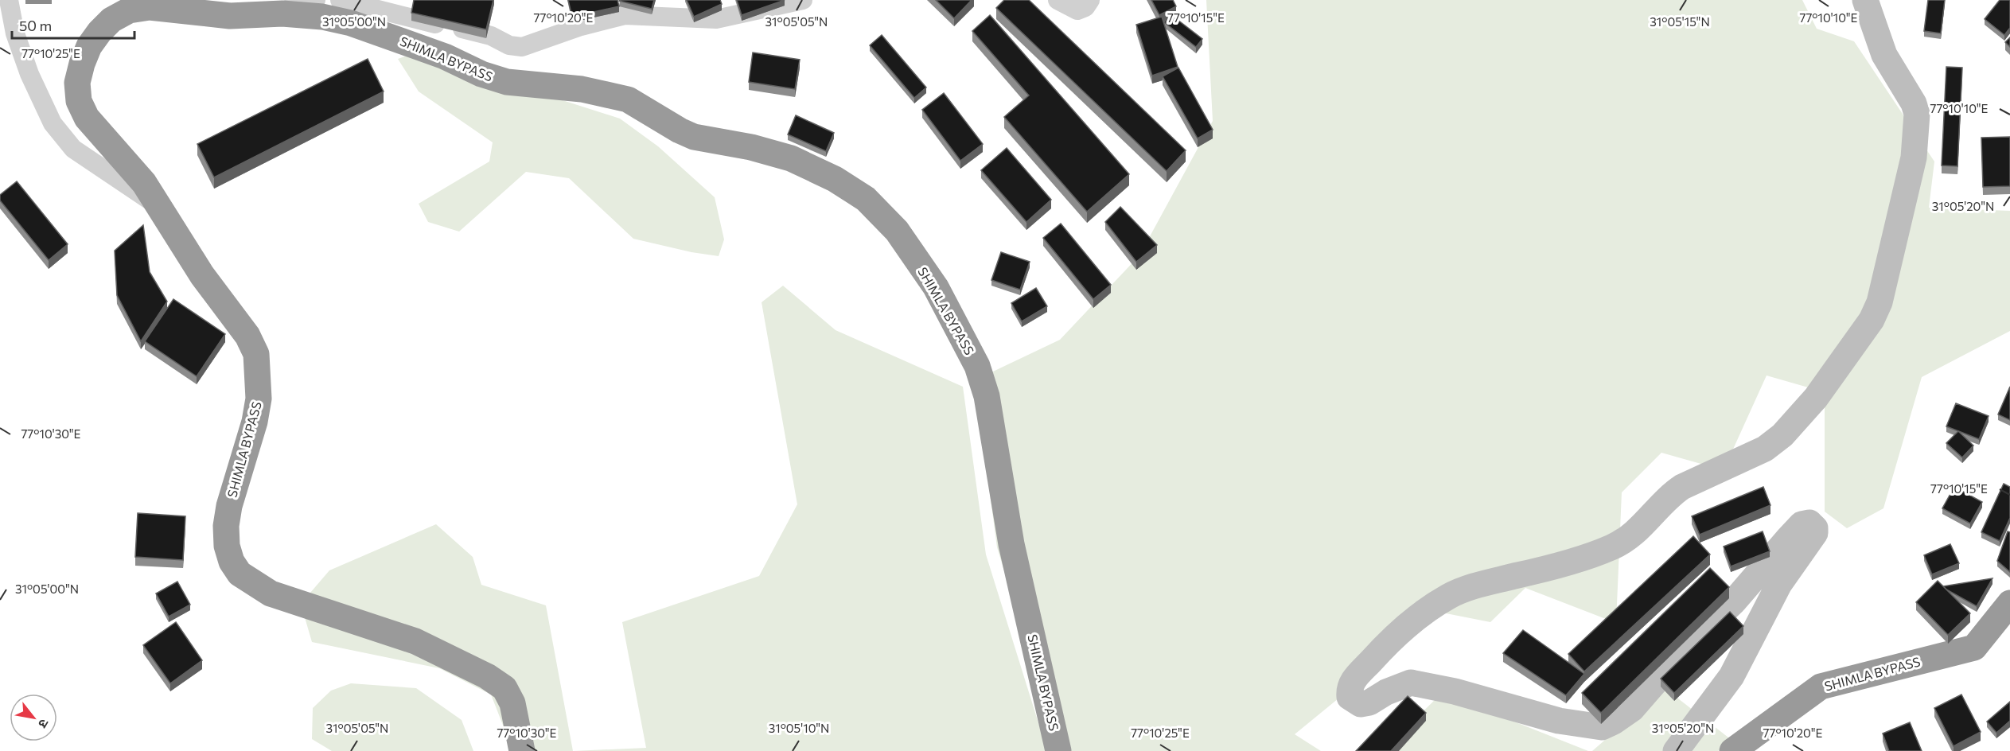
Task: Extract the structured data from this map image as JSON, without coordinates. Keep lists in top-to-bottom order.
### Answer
{
  "streets": {
    "highway": ["SHIMLA BYPASS"]
  },
  "scale_bar": "50 m",
  "north": "bottom right",
  "coordinates": [
    "77°10'20\"E",
    "77°10'15\"E",
    "77°10'10\"E",
    "31°05'00\"N",
    "31°05'05\"N",
    "31°05'15\"N",
    "77°10'25\"E",
    "31°05'20\"N",
    "77°10'30\"E",
    "31°05'10\"N"
  ]
}
